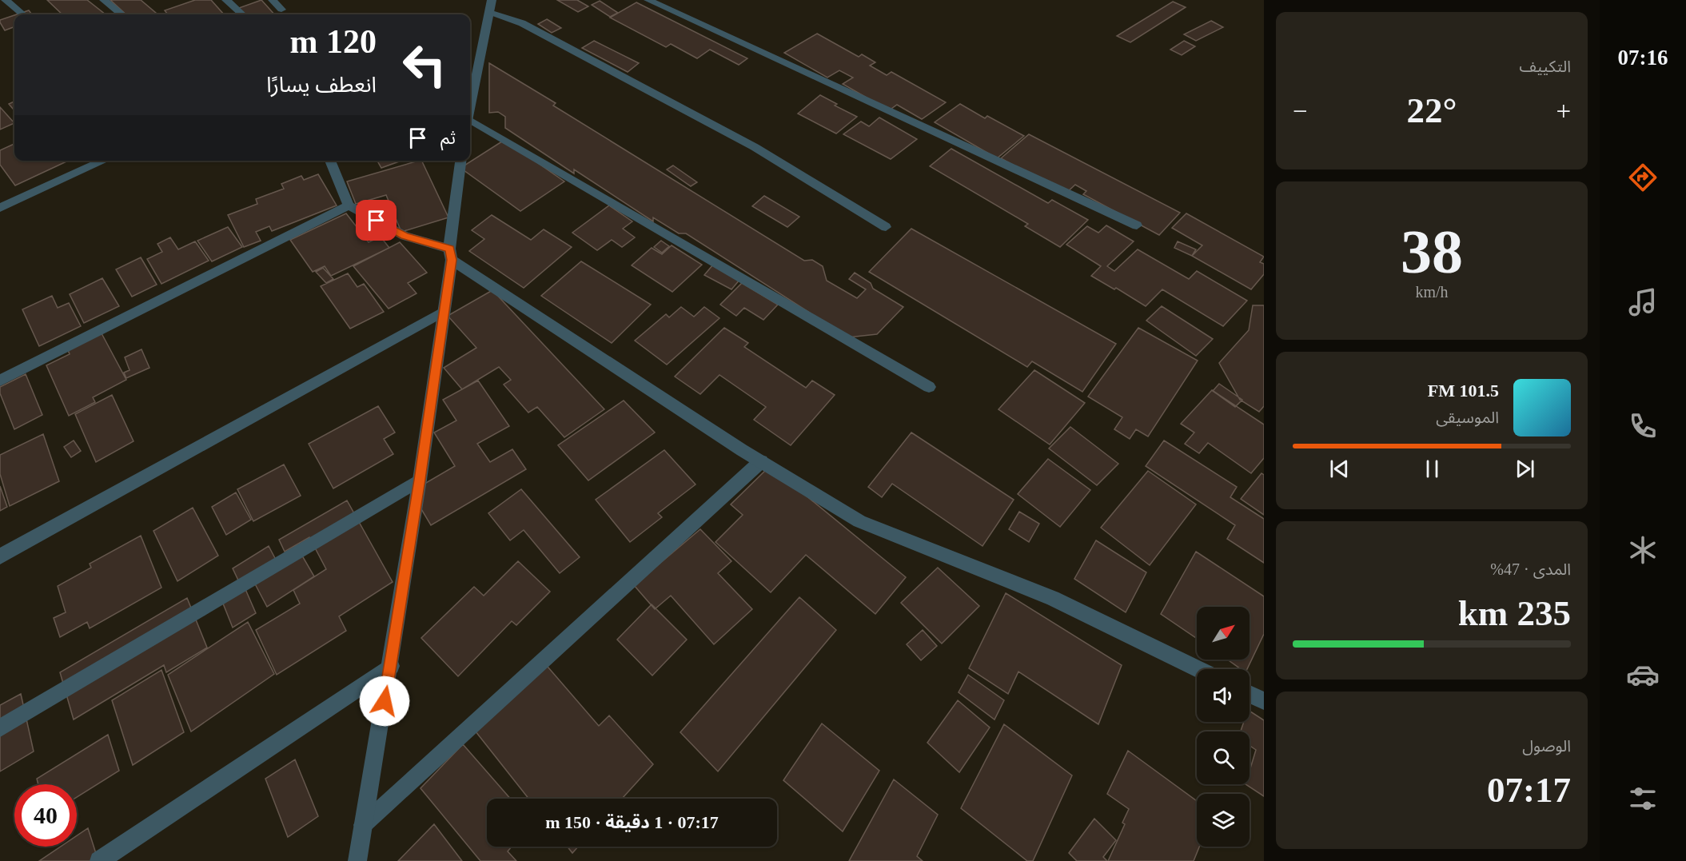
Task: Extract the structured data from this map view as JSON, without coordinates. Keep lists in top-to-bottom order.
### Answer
{
  "north": "top right",
  "page": {
    "tabs": "07:16",
    "tile": [
      "التكييف",
      ["38", "km/h"],
      ["المدى · 47%", "235 km"],
      ["الوصول", "07:17"]
    ],
    "turn": ["120 m", "انعطف يسارًا"],
    "heat": ["−", "22°", "+"],
    "then": "ثم",
    "song": ["101.5 FM", "الموسيقى"],
    "limit": "40",
    "trip": "07:17 · 1 دقيقة · 150 m"
  }
}
